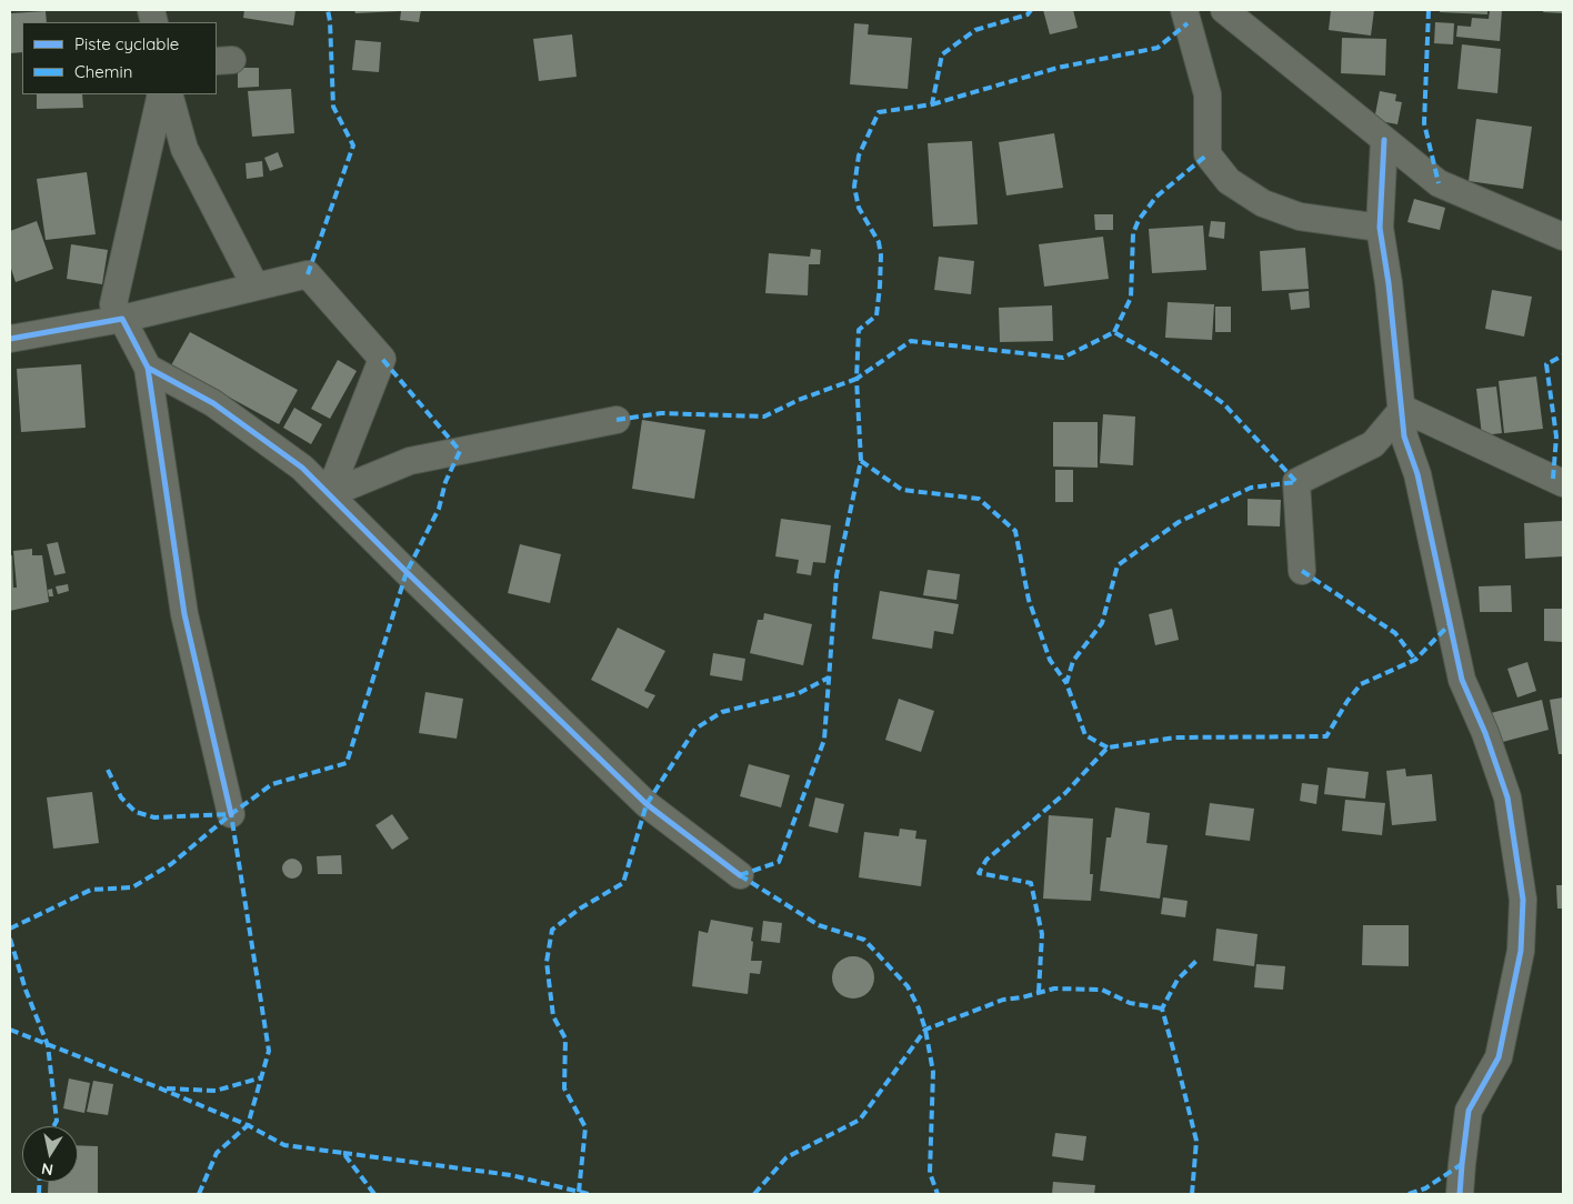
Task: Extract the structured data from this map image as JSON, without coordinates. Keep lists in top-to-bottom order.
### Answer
{
  "legend": ["Piste cyclable", "Chemin"],
  "north": "bottom"
}
